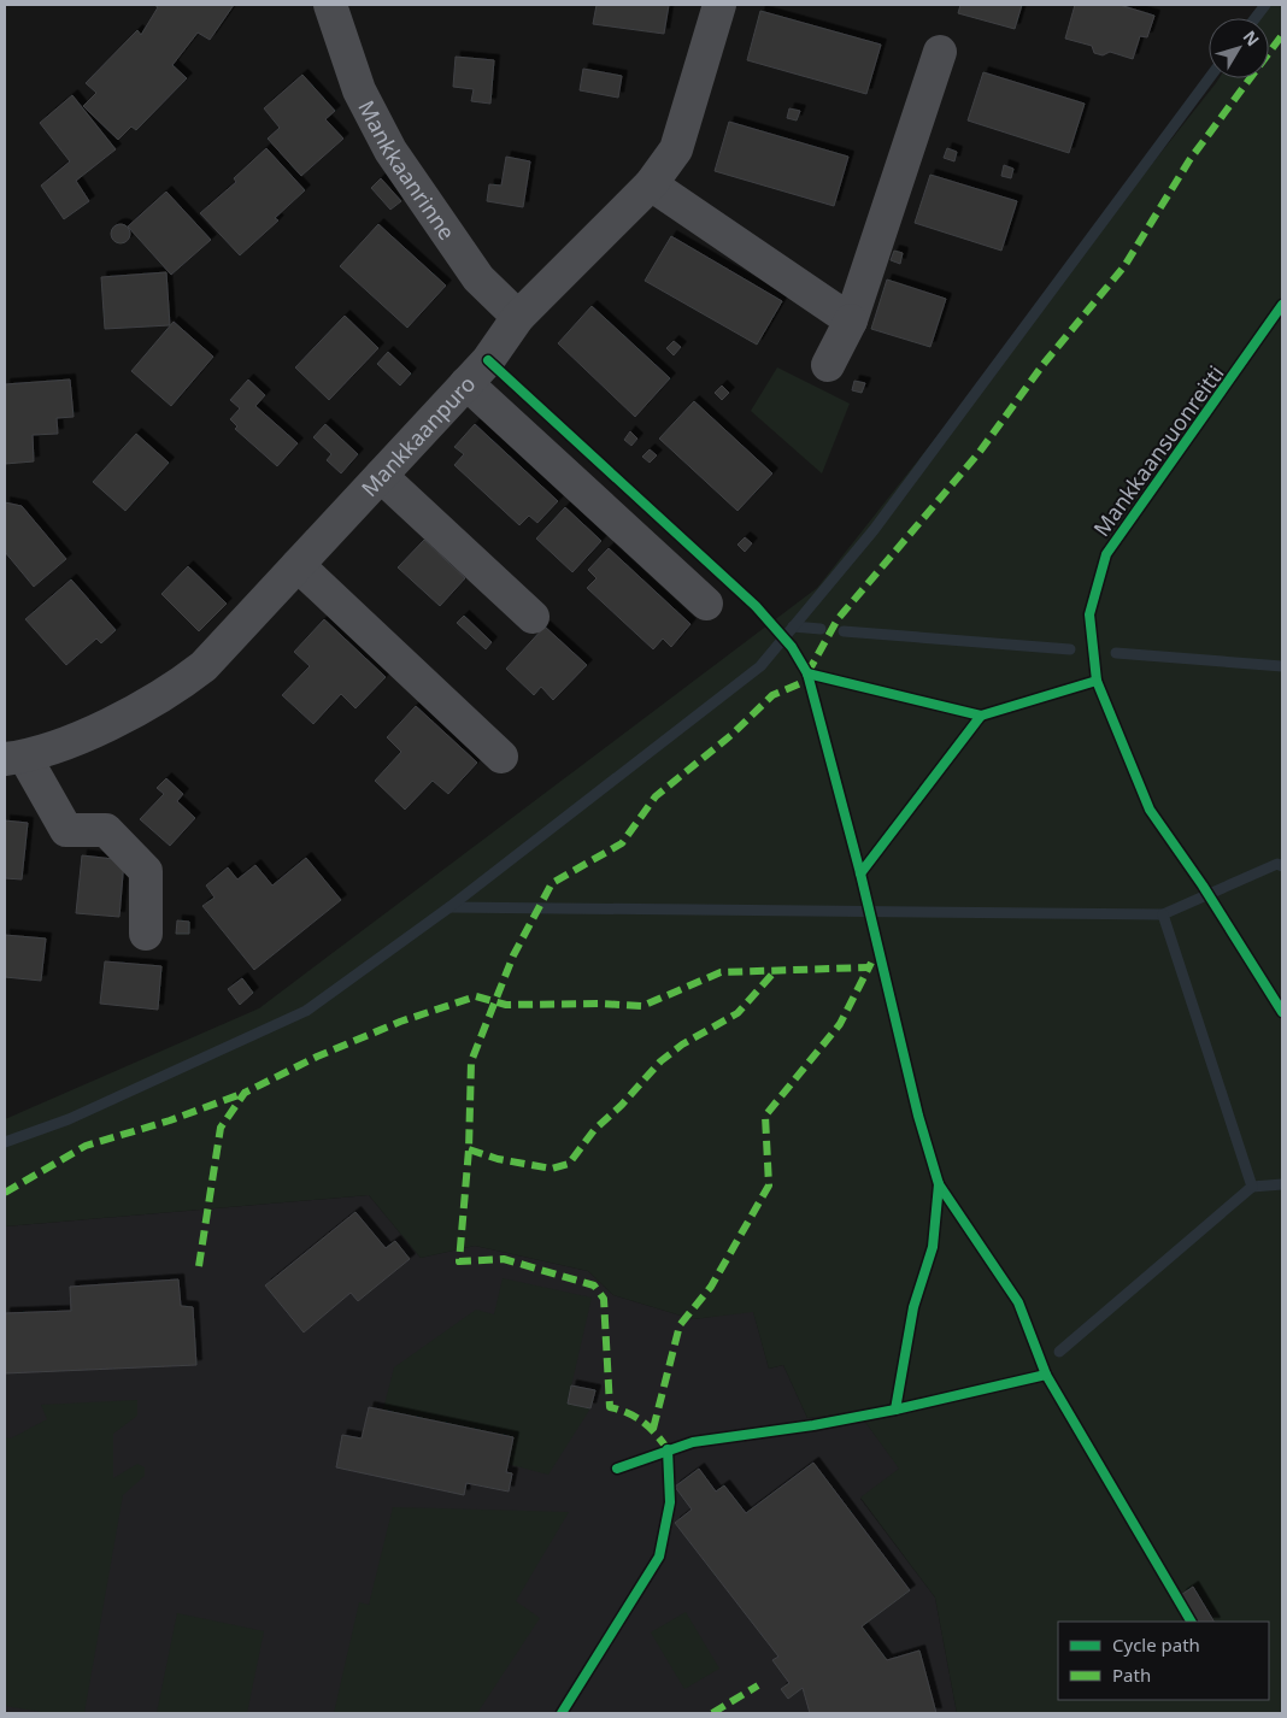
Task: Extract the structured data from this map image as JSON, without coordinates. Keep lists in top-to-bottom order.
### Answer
{
  "streets": {
    "street": ["Mankkaanrinne", "Mankkaanpuro"],
    "cycle path": ["Mankkaansuonreitti"]
  },
  "crossings": [
    ["Mankkaanrinne", "Mankkaanpuro"]
  ],
  "legend": ["Cycle path", "Path"],
  "north": "top right"
}
